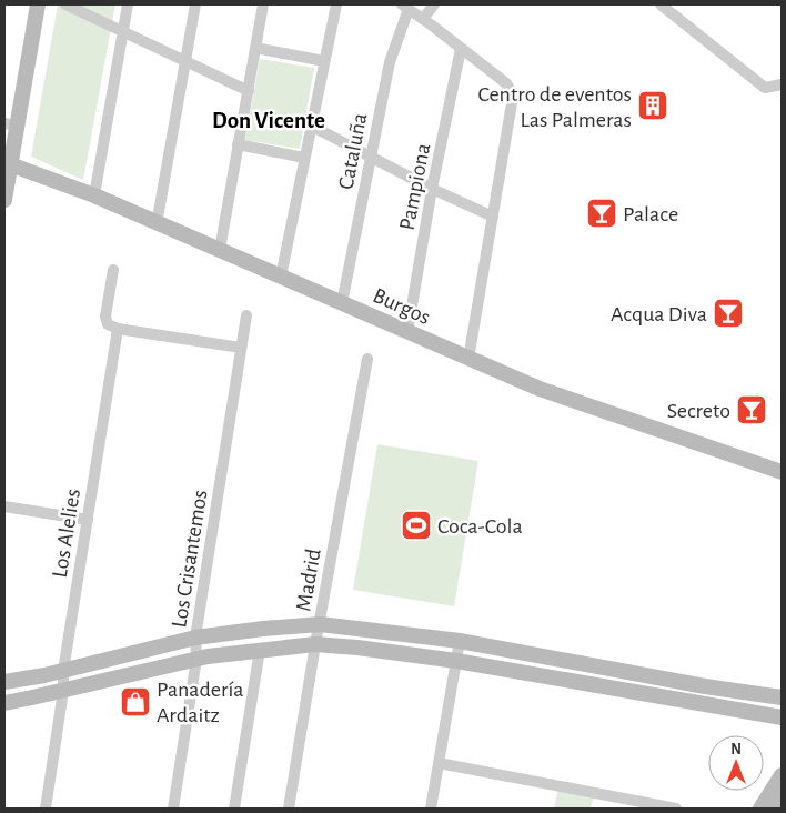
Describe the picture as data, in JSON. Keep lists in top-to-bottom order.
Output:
{
  "streets": {
    "main road": ["Burgos"],
    "street": [
      "Cataluña",
      "Pampiona",
      "Los Alelies",
      "Los Crisantemos",
      "Madrid"
    ]
  },
  "crossings": [
    ["Cataluña", "Burgos"],
    ["Pampiona", "Burgos"]
  ],
  "districts": ["Don Vicente"],
  "places": {
    "building": ["Centro de eventos Las Palmeras"],
    "bar": ["Palace", "Acqua Diva", "Secreto"],
    "sports": ["Coca-Cola"],
    "shop": ["Panadería Ardaitz"]
  },
  "north": "top"
}
